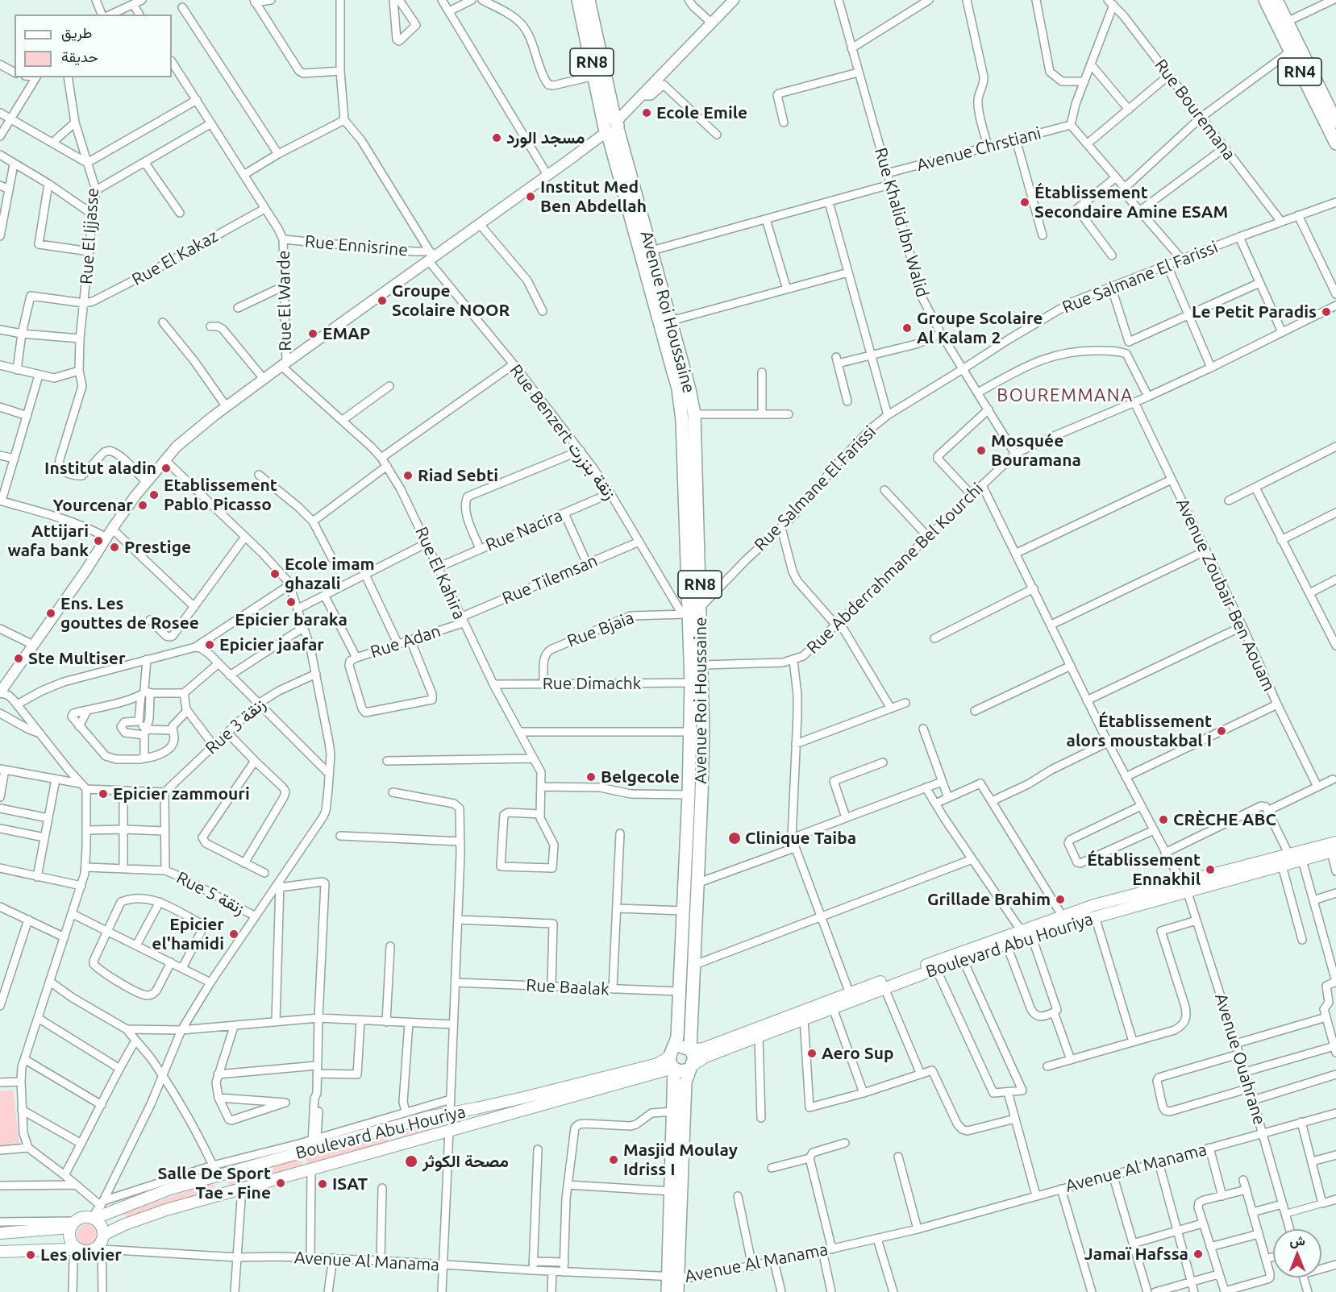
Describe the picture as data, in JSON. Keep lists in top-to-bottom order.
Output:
{
  "streets": {
    "main road": [
      "RN8",
      "RN4",
      "Avenue Roi Houssaine",
      "Boulevard Abu Houriya"
    ],
    "street": [
      "Rue Bouremana",
      "Avenue Chrstiani",
      "Rue Khalid Ibn Walid",
      "Rue El Ijjasse",
      "Rue Ennisrine",
      "Rue El Kakaz",
      "Rue Salmane El Farissi",
      "Rue El Warde",
      "Rue Benzert زنقة بنزرت",
      "Rue Nacira",
      "Rue Abderrahmane Bel Kourchi",
      "Rue El Kahira",
      "Rue Tilemsan",
      "Avenue Zoubair Ben Aouam",
      "Rue Bjaia",
      "Rue Adan",
      "Rue Dimachk",
      "Rue 3 زنقة",
      "Rue 5 زنقة",
      "Rue Baalak",
      "Avenue Ouahrane",
      "Avenue Al Manama"
    ]
  },
  "crossings": [
    ["RN8", "Avenue Roi Houssaine"],
    ["RN8", "Boulevard Abu Houriya"],
    ["RN8", "Avenue Al Manama"],
    ["Rue Bouremana", "Rue Salmane El Farissi"],
    ["Avenue Chrstiani", "Rue Khalid Ibn Walid"],
    ["Rue Khalid Ibn Walid", "Rue Salmane El Farissi"],
    ["Rue Khalid Ibn Walid", "Rue Abderrahmane Bel Kourchi"],
    ["Rue El Ijjasse", "Rue El Kakaz"],
    ["Rue Ennisrine", "Rue El Warde"],
    ["Rue Ennisrine", "Rue Benzert زنقة بنزرت"],
    ["Rue Salmane El Farissi", "Avenue Roi Houssaine"],
    ["Rue Salmane El Farissi", "Rue Benzert زنقة بنزرت"],
    ["Rue Salmane El Farissi", "Rue Bjaia"],
    ["Rue El Warde", "Rue El Kahira"],
    ["Avenue Roi Houssaine", "Rue Benzert زنقة بنزرت"],
    ["Avenue Roi Houssaine", "Rue Abderrahmane Bel Kourchi"],
    ["Avenue Roi Houssaine", "Rue Bjaia"],
    ["Avenue Roi Houssaine", "Rue Dimachk"],
    ["Avenue Roi Houssaine", "Boulevard Abu Houriya"],
    ["Avenue Roi Houssaine", "Rue Baalak"],
    ["Rue Benzert زنقة بنزرت", "Rue Nacira"],
    ["Rue Benzert زنقة بنزرت", "Rue Tilemsan"],
    ["Rue Benzert زنقة بنزرت", "Rue Bjaia"],
    ["Rue Nacira", "Rue El Kahira"],
    ["Rue Abderrahmane Bel Kourchi", "Avenue Zoubair Ben Aouam"],
    ["Rue Abderrahmane Bel Kourchi", "Avenue Ouahrane"],
    ["Rue El Kahira", "Rue Tilemsan"],
    ["Rue El Kahira", "Rue Adan"],
    ["Rue El Kahira", "Rue Dimachk"],
    ["Rue Tilemsan", "Rue Adan"],
    ["Rue Bjaia", "Rue Dimachk"],
    ["Rue 3 زنقة", "Rue 5 زنقة"],
    ["Boulevard Abu Houriya", "Avenue Ouahrane"],
    ["Boulevard Abu Houriya", "Avenue Al Manama"],
    ["Avenue Ouahrane", "Avenue Al Manama"]
  ],
  "districts": ["BOUREMMANA"],
  "places": [
    "Ecole Emile",
    "مسجد الورد",
    "Institut Med Ben Abdellah",
    "Établissement Secondaire Amine ESAM",
    "Groupe Scolaire NOOR",
    "Le Petit Paradis",
    "Groupe Scolaire Al Kalam 2",
    "EMAP",
    "Mosquée Bouramana",
    "Institut aladin",
    "Riad Sebti",
    "Etablissement Pablo Picasso",
    "Yourcenar",
    "Attijari wafa bank",
    "Prestige",
    "Ecole imam ghazali",
    "Epicier baraka",
    "Ens. Les gouttes de Rosee",
    "Epicier jaafar",
    "Ste Multiser",
    "Établissement alors moustakbal I",
    "Belgecole",
    "Epicier zammouri",
    "CRÈCHE ABC",
    "Clinique Taiba",
    "Établissement Ennakhil",
    "Grillade Brahim",
    "Epicier el'hamidi",
    "Aero Sup",
    "Masjid Moulay Idriss I",
    "مصحة الكوثر",
    "Salle De Sport Tae - Fine",
    "ISAT",
    "Jamaï Hafssa",
    "Les olivier"
  ],
  "legend": ["طريق", "حديقة"],
  "north": "top"
}
